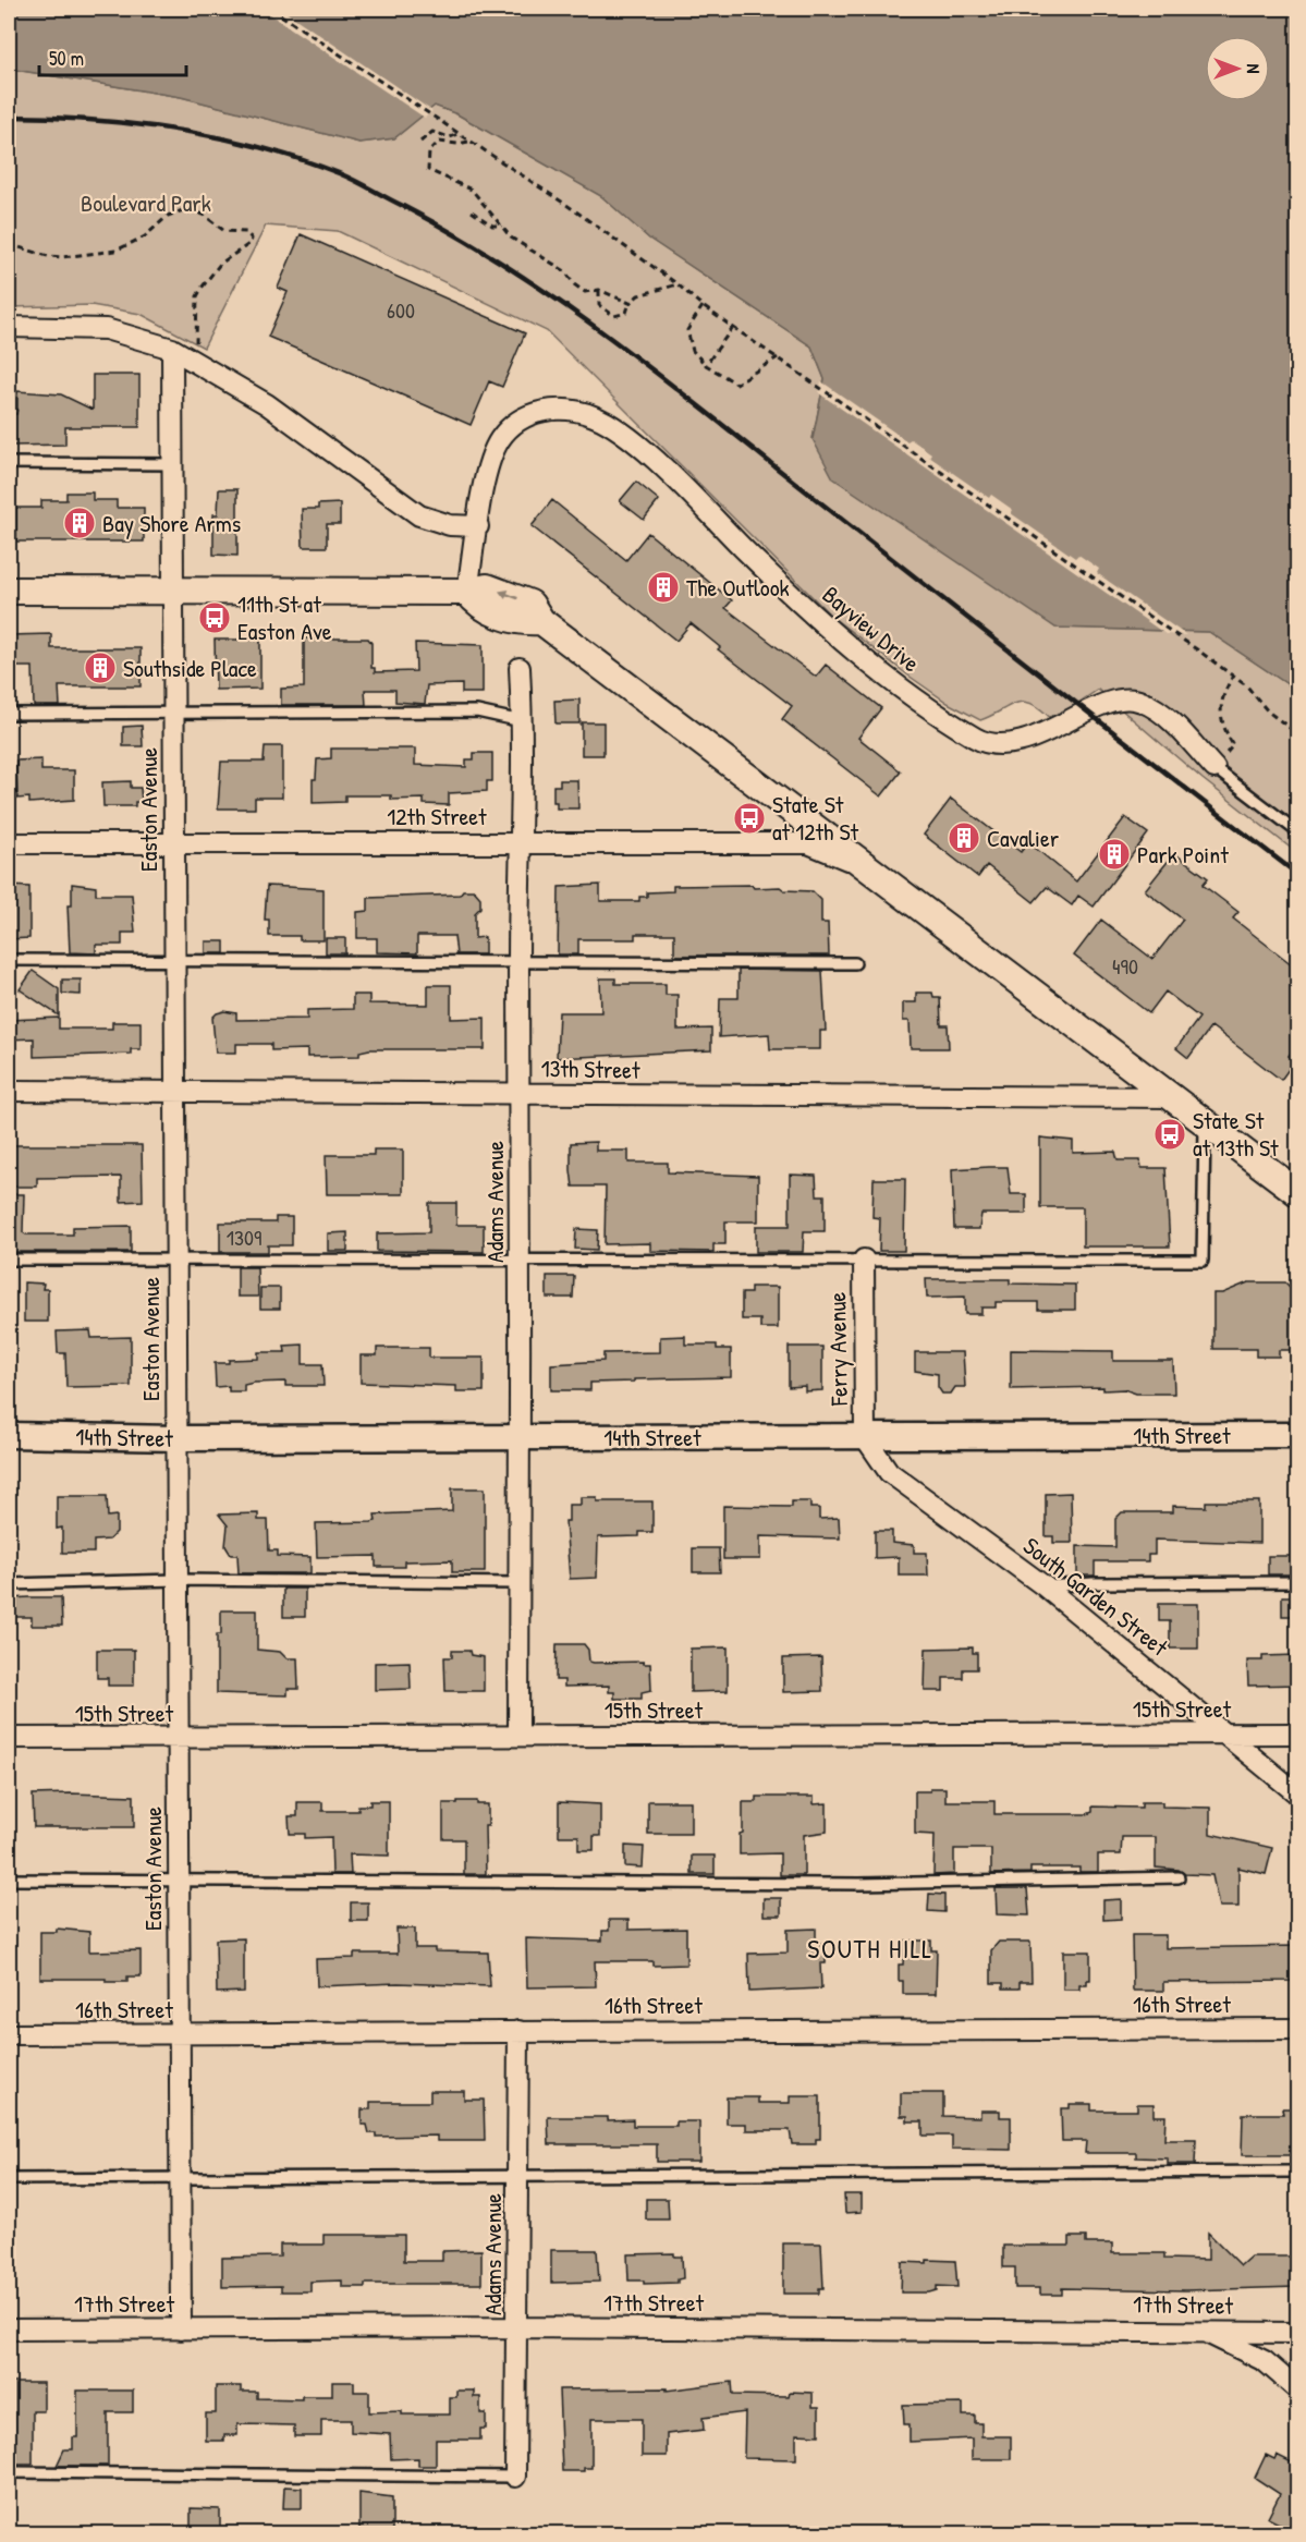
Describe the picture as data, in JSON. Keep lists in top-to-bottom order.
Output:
{
  "streets": {
    "street": [
      "Bayview Drive",
      "Easton Avenue",
      "12th Street",
      "13th Street",
      "Adams Avenue",
      "Ferry Avenue",
      "14th Street",
      "South Garden Street",
      "15th Street",
      "16th Street",
      "17th Street"
    ]
  },
  "crossings": [
    ["Easton Avenue", "12th Street"],
    ["Easton Avenue", "13th Street"],
    ["Easton Avenue", "14th Street"],
    ["Easton Avenue", "15th Street"],
    ["Easton Avenue", "16th Street"],
    ["Easton Avenue", "17th Street"],
    ["12th Street", "Adams Avenue"],
    ["13th Street", "Adams Avenue"],
    ["Adams Avenue", "14th Street"],
    ["Adams Avenue", "15th Street"],
    ["Adams Avenue", "16th Street"],
    ["Adams Avenue", "17th Street"],
    ["Ferry Avenue", "14th Street"],
    ["Ferry Avenue", "South Garden Street"],
    ["14th Street", "South Garden Street"],
    ["South Garden Street", "15th Street"]
  ],
  "districts": ["SOUTH HILL"],
  "parks": ["Boulevard Park"],
  "places": {
    "building": [
      "Bay Shore Arms",
      "The Outlook",
      "Southside Place",
      "Cavalier",
      "Park Point"
    ],
    "bus stop": ["11th St at Easton Ave", "State St at 12th St", "State St at 13th St"]
  },
  "house_numbers": ["600", "490", "1309"],
  "scale_bar": "50 m",
  "north": "right"
}
